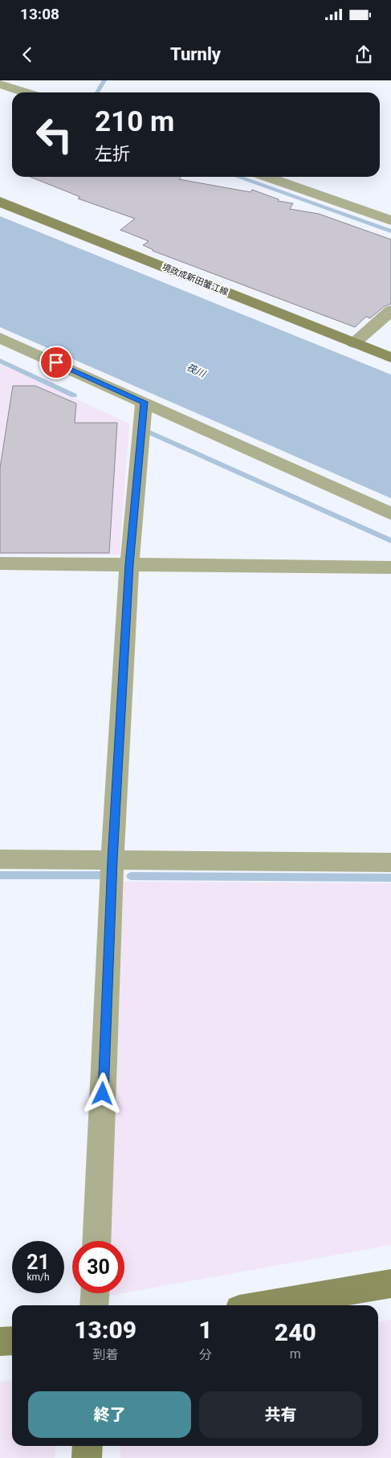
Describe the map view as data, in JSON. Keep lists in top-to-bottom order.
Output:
{
  "streets": {
    "main road": ["境政成新田蟹江線"]
  },
  "water": ["筏川"],
  "page": {
    "status": "13:08",
    "header": "Turnly",
    "turn": ["210 m", "左折"],
    "speed": "21 km/h",
    "limit": "30",
    "eta": [
      "13:09",
      "到着",
      "1",
      "分",
      "240",
      "m"
    ],
    "buttons": ["終了", "共有"]
  }
}
